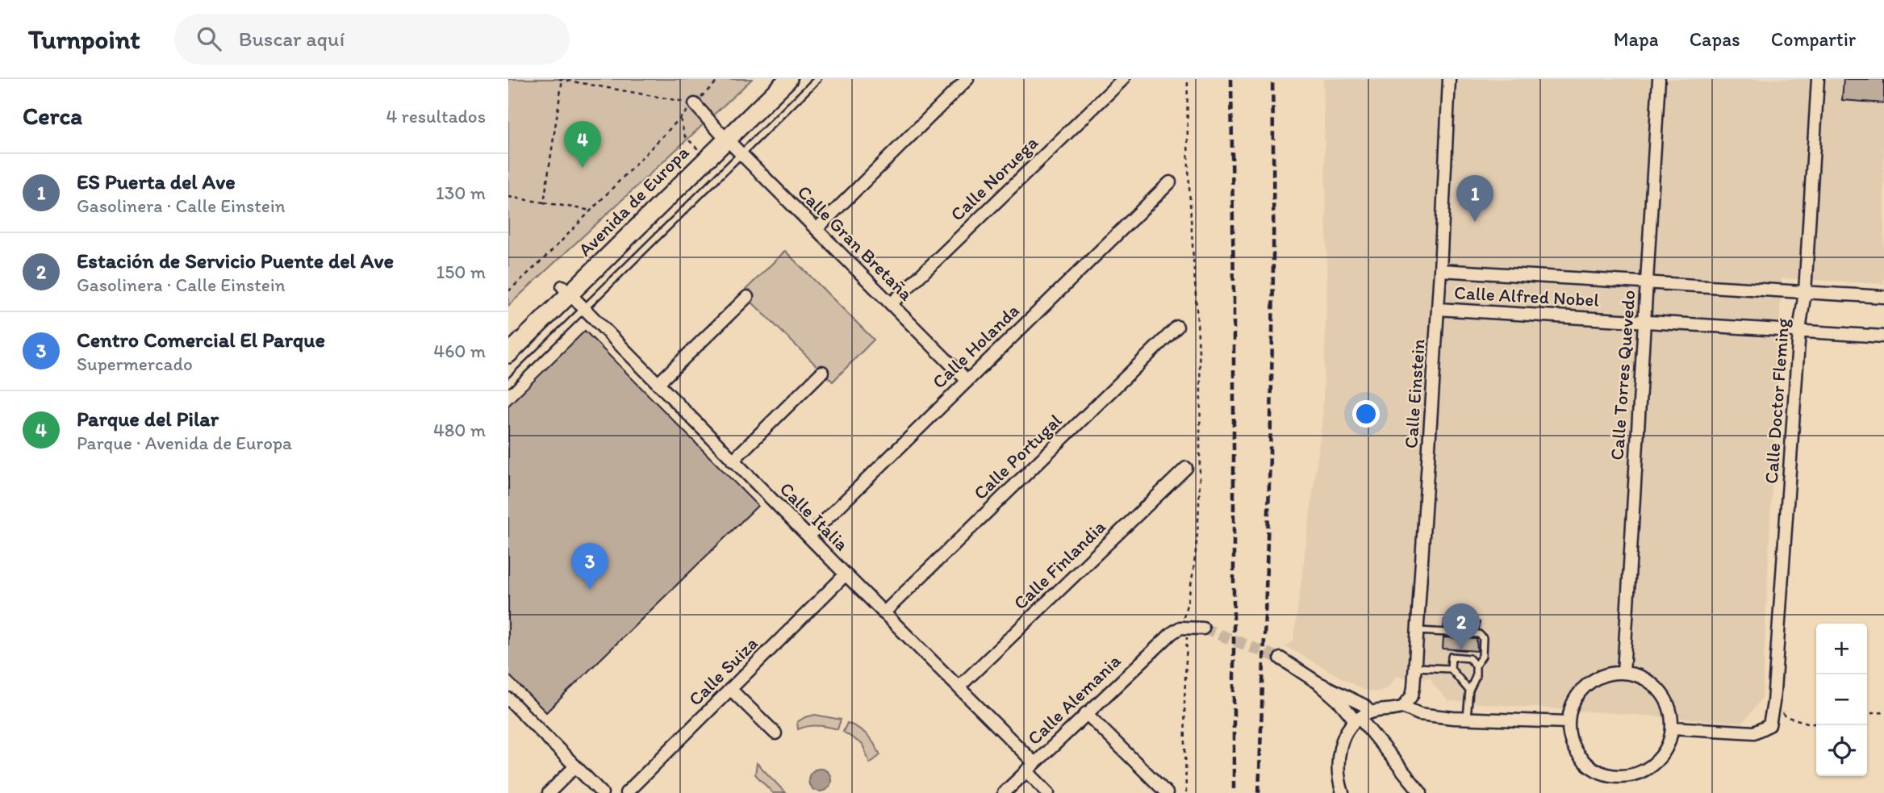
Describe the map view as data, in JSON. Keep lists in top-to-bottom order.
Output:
{
  "streets": {
    "main road": ["Avenida de Europa"],
    "street": [
      "Calle Noruega",
      "Calle Gran Bretaña",
      "Calle Alfred Nobel",
      "Calle Holanda",
      "Calle Torres Quevedo",
      "Calle Einstein",
      "Calle Doctor Fleming",
      "Calle Portugal",
      "Calle Italia",
      "Calle Finlandia",
      "Calle Suiza",
      "Calle Alemania"
    ]
  },
  "crossings": [
    ["Calle Noruega", "Calle Gran Bretaña"],
    ["Avenida de Europa", "Calle Gran Bretaña"],
    ["Avenida de Europa", "Calle Italia"],
    ["Calle Gran Bretaña", "Calle Holanda"],
    ["Calle Alfred Nobel", "Calle Torres Quevedo"],
    ["Calle Alfred Nobel", "Calle Einstein"],
    ["Calle Alfred Nobel", "Calle Doctor Fleming"],
    ["Calle Holanda", "Calle Italia"],
    ["Calle Torres Quevedo", "Calle Doctor Fleming"],
    ["Calle Portugal", "Calle Italia"],
    ["Calle Italia", "Calle Finlandia"],
    ["Calle Italia", "Calle Suiza"],
    ["Calle Italia", "Calle Alemania"]
  ],
  "page": {
    "header": "Turnpoint",
    "search": "Buscar aquí",
    "nav": ["Mapa", "Capas", "Compartir"],
    "heading": ["Cerca", "4 resultados"],
    "pins": [
      "4",
      "1",
      "3",
      "2"
    ],
    "list": [
      {
        "mark": "1",
        "name": "ES Puerta del Ave",
        "note": "Gasolinera · Calle Einstein",
        "value": "130 m"
      },
      {
        "mark": "2",
        "name": "Estación de Servicio Puente del Ave",
        "note": "Gasolinera · Calle Einstein",
        "value": "150 m"
      },
      {
        "mark": "3",
        "name": "Centro Comercial El Parque",
        "note": "Supermercado",
        "value": "460 m"
      },
      {
        "mark": "4",
        "name": "Parque del Pilar",
        "note": "Parque · Avenida de Europa",
        "value": "480 m"
      }
    ],
    "map_buttons": ["+", "−"]
  }
}
